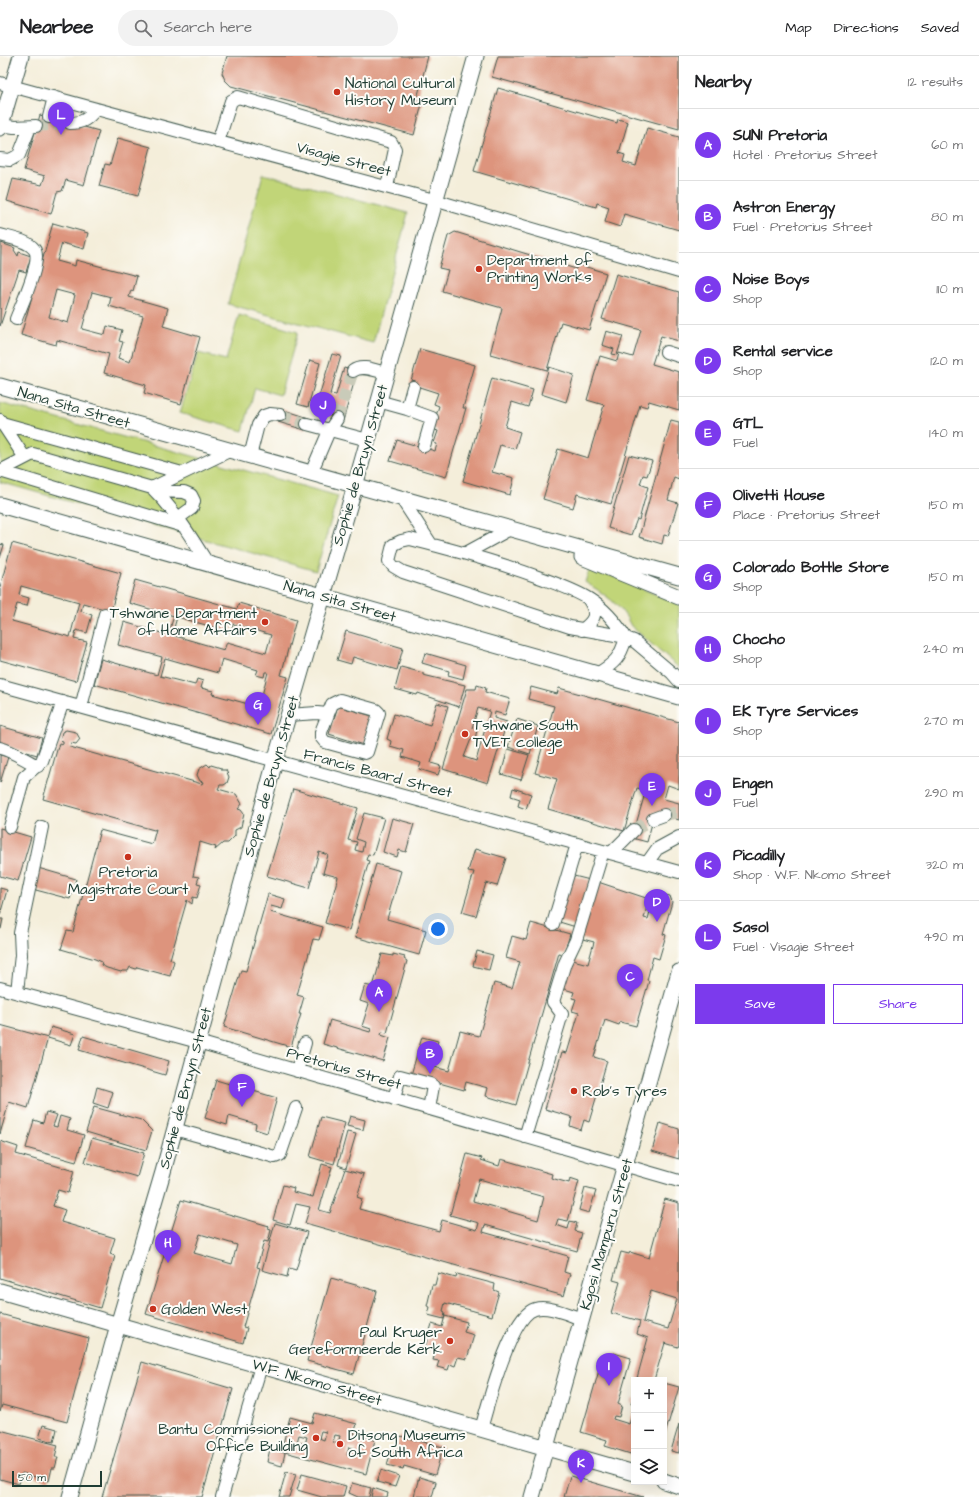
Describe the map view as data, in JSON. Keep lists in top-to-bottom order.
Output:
{
  "streets": {
    "main road": [
      "Nana Sita Street",
      "Sophie de Bruyn Street",
      "Kgosi Mampuru Street",
      "W.F. Nkomo Street"
    ],
    "street": ["Visagie Street", "Francis Baard Street", "Pretorius Street"]
  },
  "crossings": [
    ["Visagie Street", "Sophie de Bruyn Street"],
    ["Nana Sita Street", "Sophie de Bruyn Street"],
    ["Sophie de Bruyn Street", "Francis Baard Street"],
    ["Sophie de Bruyn Street", "Pretorius Street"],
    ["Sophie de Bruyn Street", "W.F. Nkomo Street"],
    ["Pretorius Street", "Kgosi Mampuru Street"],
    ["Kgosi Mampuru Street", "W.F. Nkomo Street"]
  ],
  "places": [
    "National Cultural History Museum",
    "Department of Printing Works",
    "Tshwane Department of Home Affairs",
    "Tshwane South TVET college",
    "Pretoria Magistrate Court",
    "Rob's Tyres",
    "Golden West",
    "Paul Kruger Gereformeerde Kerk",
    "Bantu Commissioner’s Office Building",
    "Ditsong Museums of South Africa"
  ],
  "scale_bar": "50 m",
  "page": {
    "header": "Nearbee",
    "search": "Search here",
    "nav": ["Map", "Directions", "Saved"],
    "heading": ["Nearby", "12 results"],
    "pins": [
      "L",
      "J",
      "G",
      "E",
      "D",
      "C",
      "A",
      "B",
      "F",
      "H",
      "I",
      "K"
    ],
    "list": [
      {
        "mark": "A",
        "name": "SUN1 Pretoria",
        "note": "Hotel · Pretorius Street",
        "value": "60 m"
      },
      {
        "mark": "B",
        "name": "Astron Energy",
        "note": "Fuel · Pretorius Street",
        "value": "80 m"
      },
      {
        "mark": "C",
        "name": "Noise Boys",
        "note": "Shop",
        "value": "110 m"
      },
      {
        "mark": "D",
        "name": "Rental service",
        "note": "Shop",
        "value": "120 m"
      },
      {
        "mark": "E",
        "name": "GTL",
        "note": "Fuel",
        "value": "140 m"
      },
      {
        "mark": "F",
        "name": "Olivetti House",
        "note": "Place · Pretorius Street",
        "value": "150 m"
      },
      {
        "mark": "G",
        "name": "Colorado Bottle Store",
        "note": "Shop",
        "value": "150 m"
      },
      {
        "mark": "H",
        "name": "Chocho",
        "note": "Shop",
        "value": "240 m"
      },
      {
        "mark": "I",
        "name": "EK Tyre Services",
        "note": "Shop",
        "value": "270 m"
      },
      {
        "mark": "J",
        "name": "Engen",
        "note": "Fuel",
        "value": "290 m"
      },
      {
        "mark": "K",
        "name": "Picadilly",
        "note": "Shop · W.F. Nkomo Street",
        "value": "320 m"
      },
      {
        "mark": "L",
        "name": "Sasol",
        "note": "Fuel · Visagie Street",
        "value": "490 m"
      }
    ],
    "buttons": ["Save", "Share"],
    "map_buttons": ["+", "−"],
    "scale": "50 m"
  }
}
